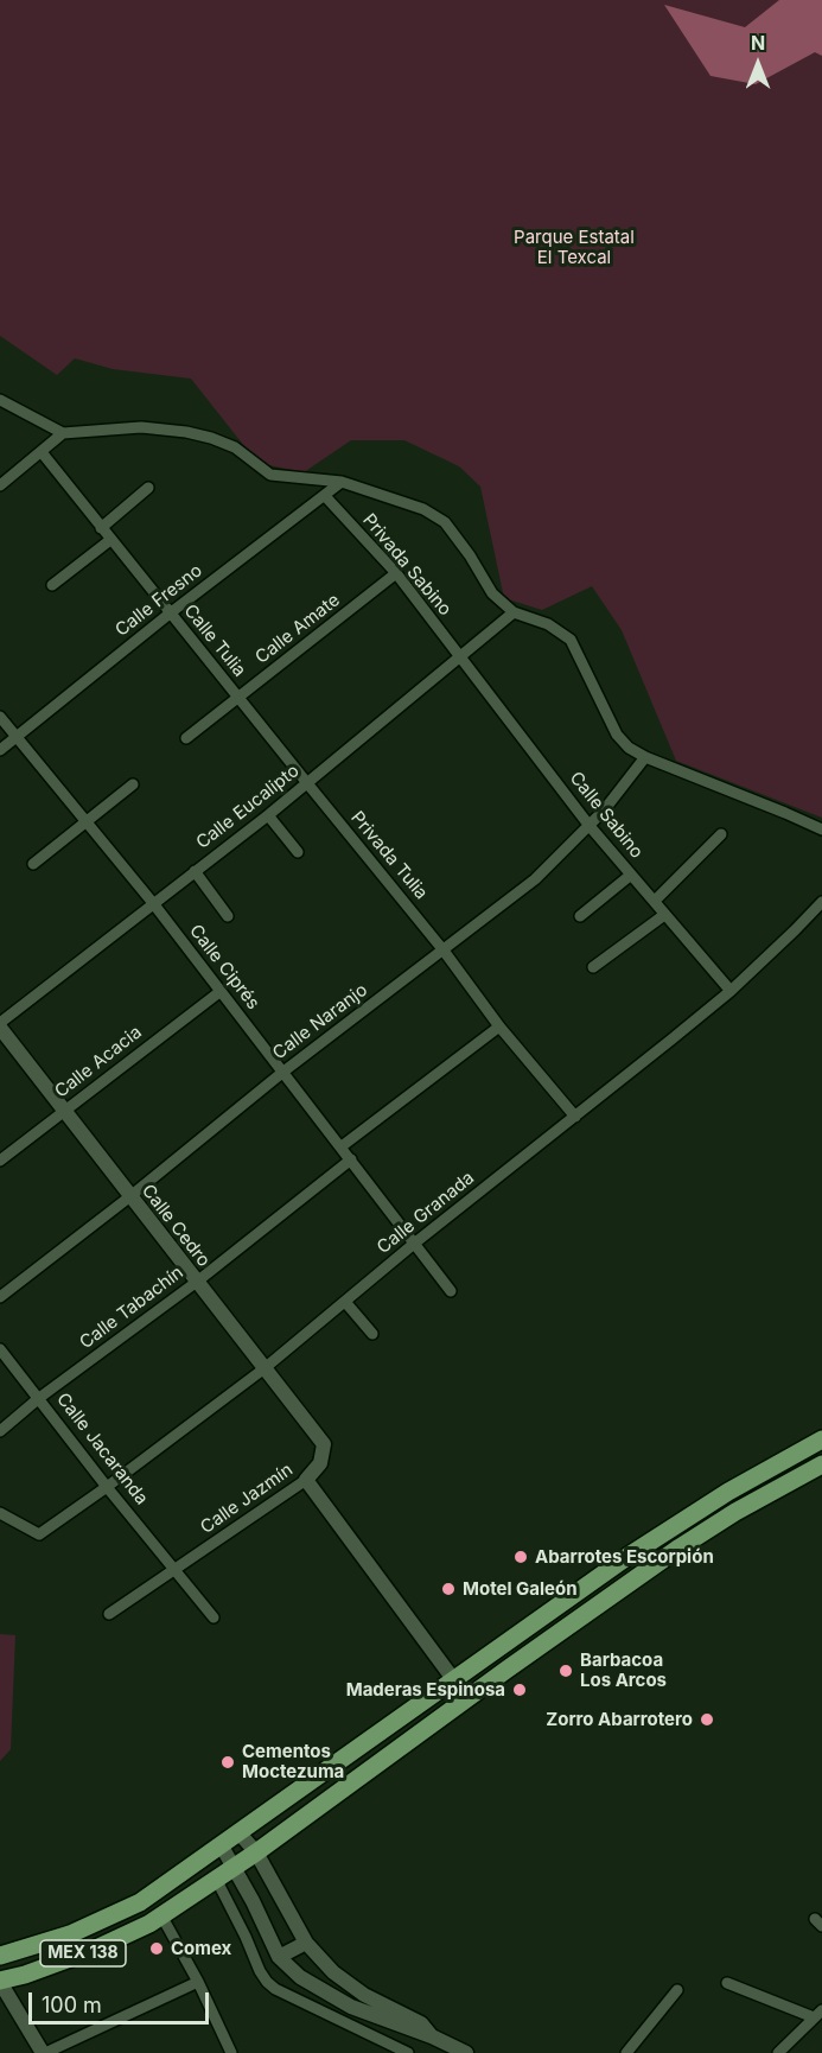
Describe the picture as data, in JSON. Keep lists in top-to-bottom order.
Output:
{
  "streets": {
    "main road": ["MEX 138"],
    "street": [
      "Privada Sabino",
      "Calle Fresno",
      "Calle Amate",
      "Calle Tulia",
      "Calle Eucalipto",
      "Calle Sabino",
      "Privada Tulia",
      "Calle Ciprés",
      "Calle Naranjo",
      "Calle Acacia",
      "Calle Granada",
      "Calle Cedro",
      "Calle Tabachín",
      "Calle Jacaranda",
      "Calle Jazmín"
    ]
  },
  "crossings": [
    ["Privada Sabino", "Calle Fresno"],
    ["Privada Sabino", "Calle Amate"],
    ["Privada Sabino", "Calle Eucalipto"],
    ["Privada Sabino", "Calle Sabino"],
    ["Calle Fresno", "Calle Tulia"],
    ["Calle Fresno", "Calle Ciprés"],
    ["Calle Amate", "Calle Tulia"],
    ["Calle Tulia", "Calle Eucalipto"],
    ["Calle Tulia", "Privada Tulia"],
    ["Calle Eucalipto", "Calle Sabino"],
    ["Calle Eucalipto", "Privada Tulia"],
    ["Calle Eucalipto", "Calle Ciprés"],
    ["Calle Eucalipto", "Calle Cedro"],
    ["Calle Sabino", "Calle Naranjo"],
    ["Calle Sabino", "Calle Granada"],
    ["Privada Tulia", "Calle Naranjo"],
    ["Calle Ciprés", "Calle Naranjo"],
    ["Calle Ciprés", "Calle Acacia"],
    ["Calle Ciprés", "Calle Granada"],
    ["Calle Ciprés", "Calle Tabachín"],
    ["Calle Naranjo", "Calle Cedro"],
    ["Calle Acacia", "Calle Cedro"],
    ["Calle Granada", "Calle Cedro"],
    ["Calle Granada", "Calle Jacaranda"],
    ["Calle Cedro", "Calle Tabachín"],
    ["Calle Cedro", "Calle Jazmín"],
    ["Calle Tabachín", "Calle Jacaranda"],
    ["Calle Jacaranda", "Calle Jazmín"]
  ],
  "parks": ["Parque Estatal El Texcal"],
  "places": [
    "Abarrotes Escorpión",
    "Motel Galeón",
    "Barbacoa Los Arcos",
    "Maderas Espinosa",
    "Zorro Abarrotero",
    "Cementos Moctezuma",
    "Comex"
  ],
  "scale_bar": "100 m",
  "north": "top"
}
